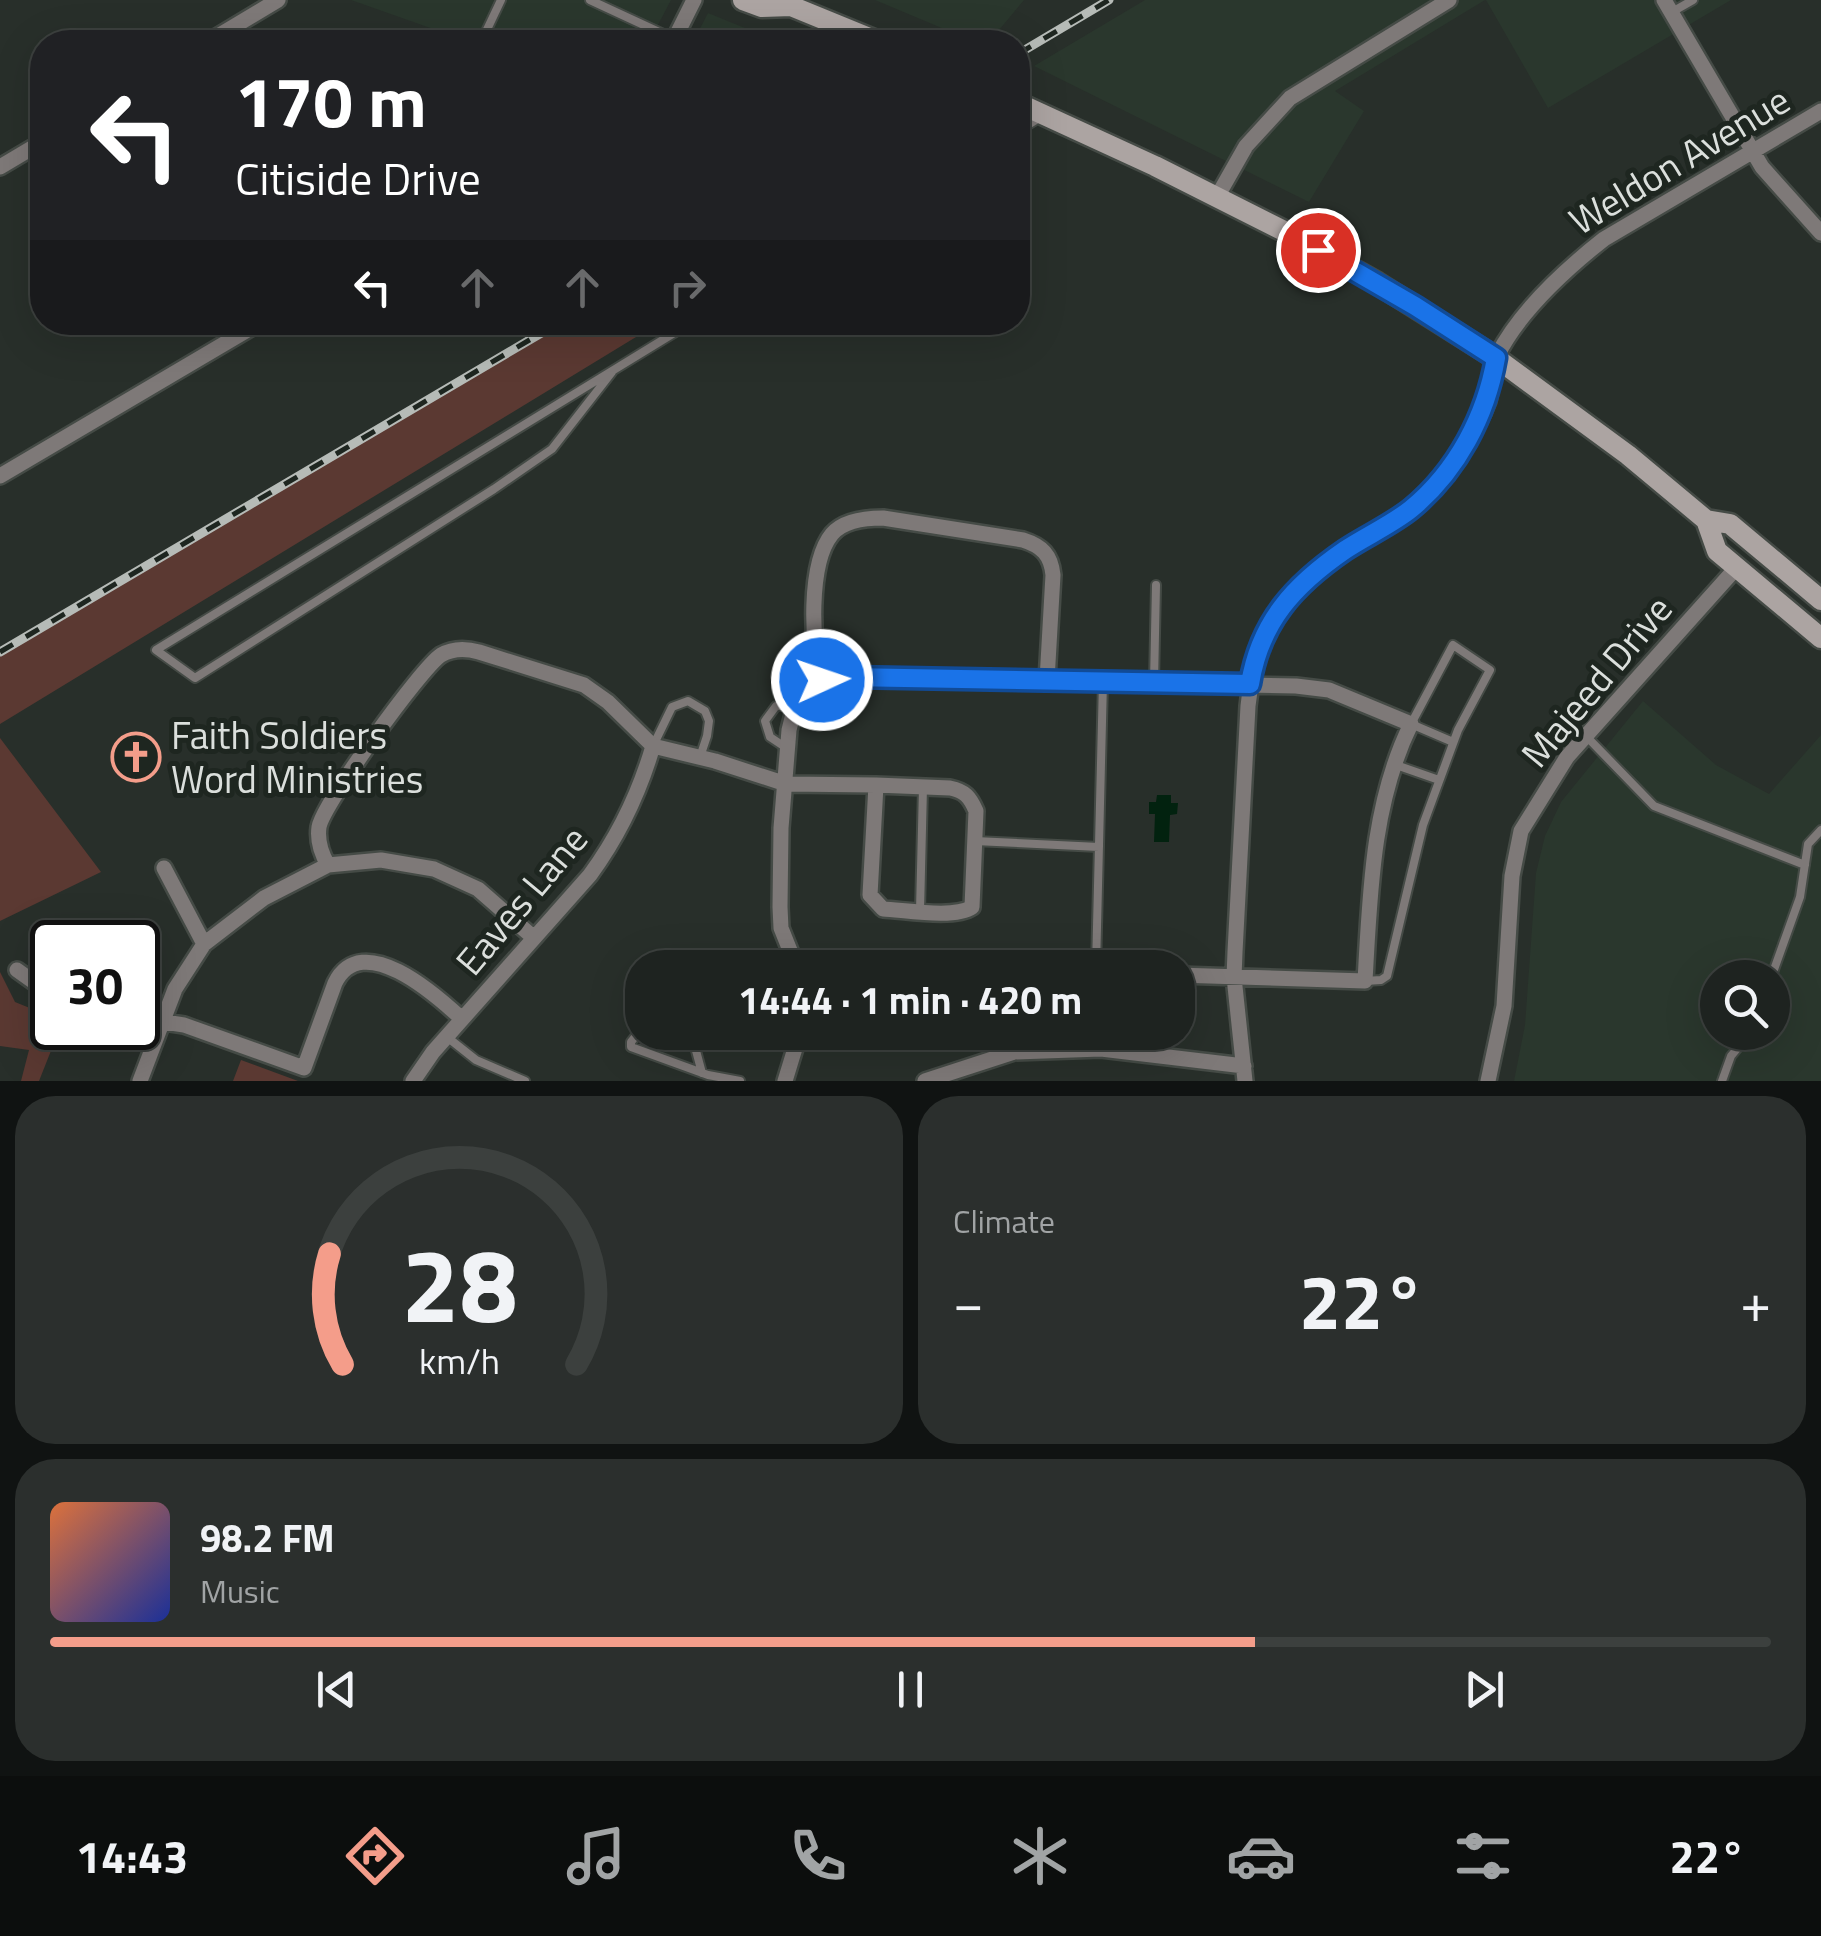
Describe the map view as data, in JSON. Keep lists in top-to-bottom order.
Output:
{
  "streets": {
    "street": ["Weldon Avenue", "Majeed Drive", "Eaves Lane"]
  },
  "places": {
    "church": ["Faith Soldiers Word Ministries"]
  },
  "page": {
    "turn": ["170 m", "Citiside Drive"],
    "limit": "30",
    "trip": "14:44 · 1 min · 420 m",
    "tile": "Climate",
    "heat": ["−", "22°", "+"],
    "song": ["98.2 FM", "Music"],
    "tabs": ["14:43", "22°"],
    "gauge": ["28", "km/h"]
  }
}
